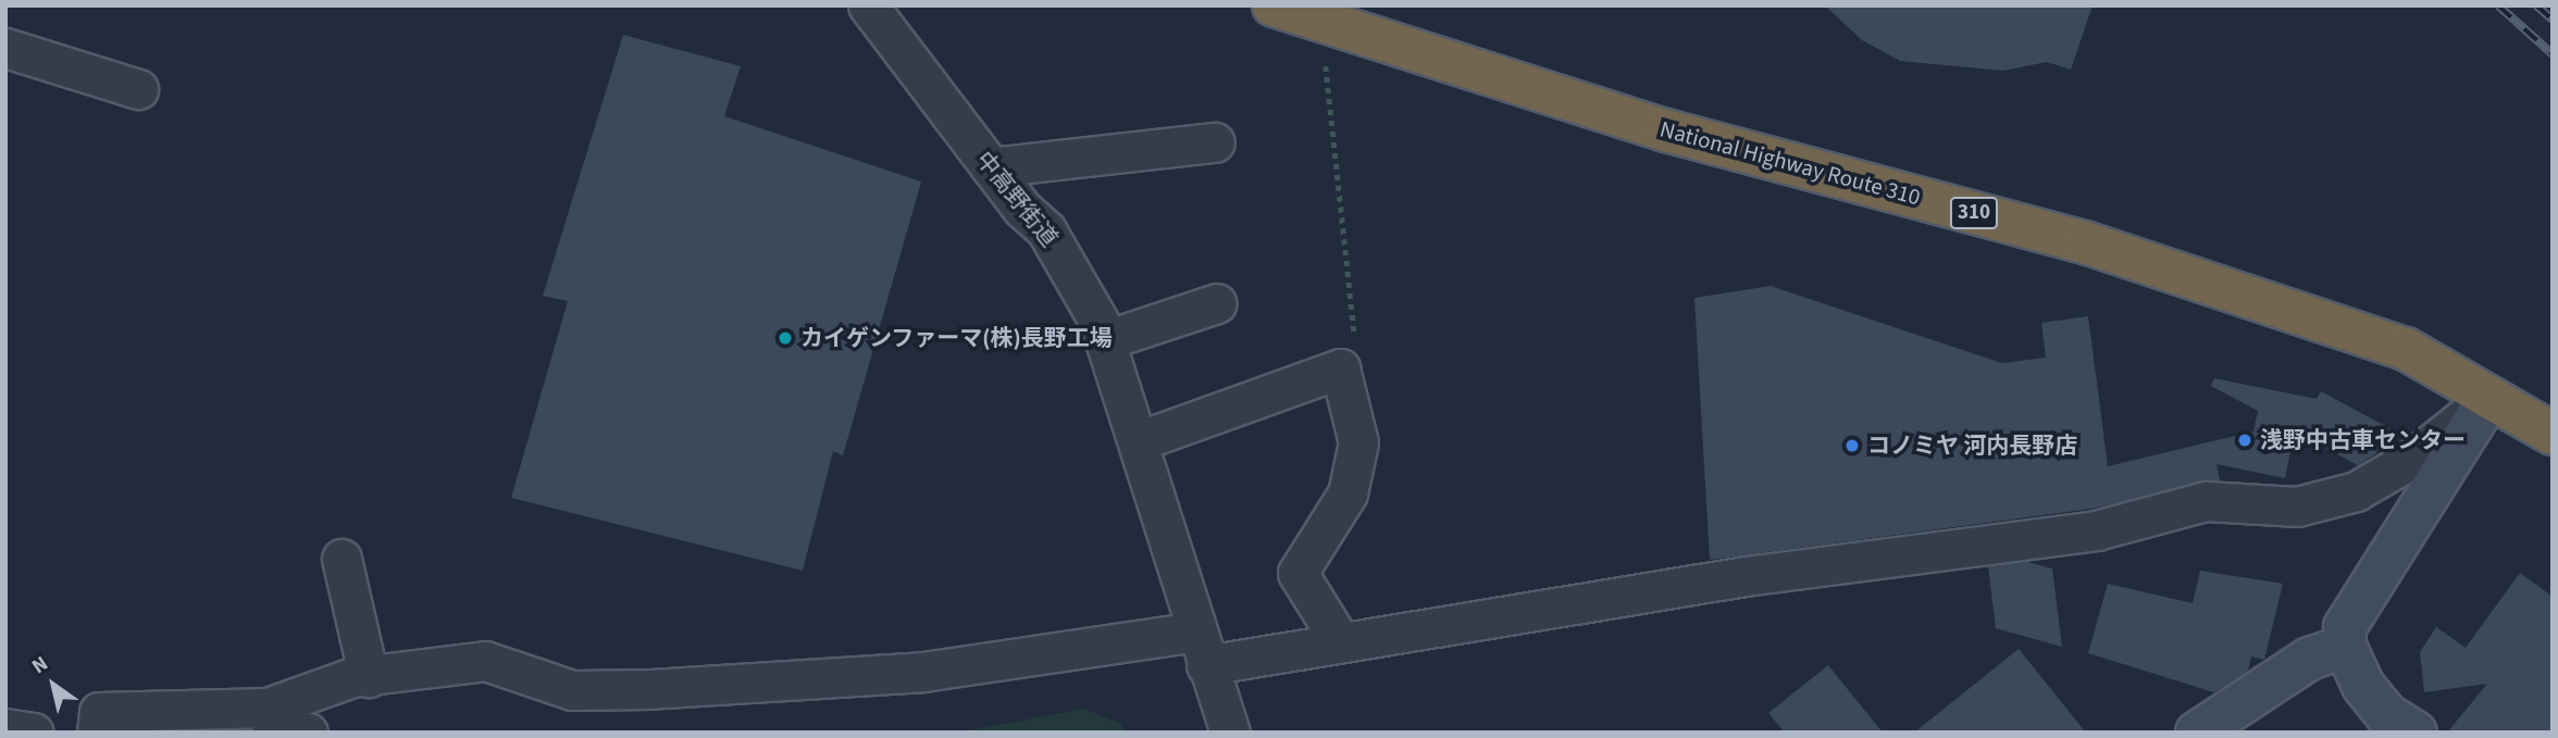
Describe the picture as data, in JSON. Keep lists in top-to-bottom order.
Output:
{
  "streets": {
    "highway": ["National Highway Route 310", "310"],
    "street": ["中高野街道"]
  },
  "places": ["カイゲンファーマ(株)長野工場", "浅野中古車センター", "コノミヤ 河内長野店"],
  "north": "top left"
}
